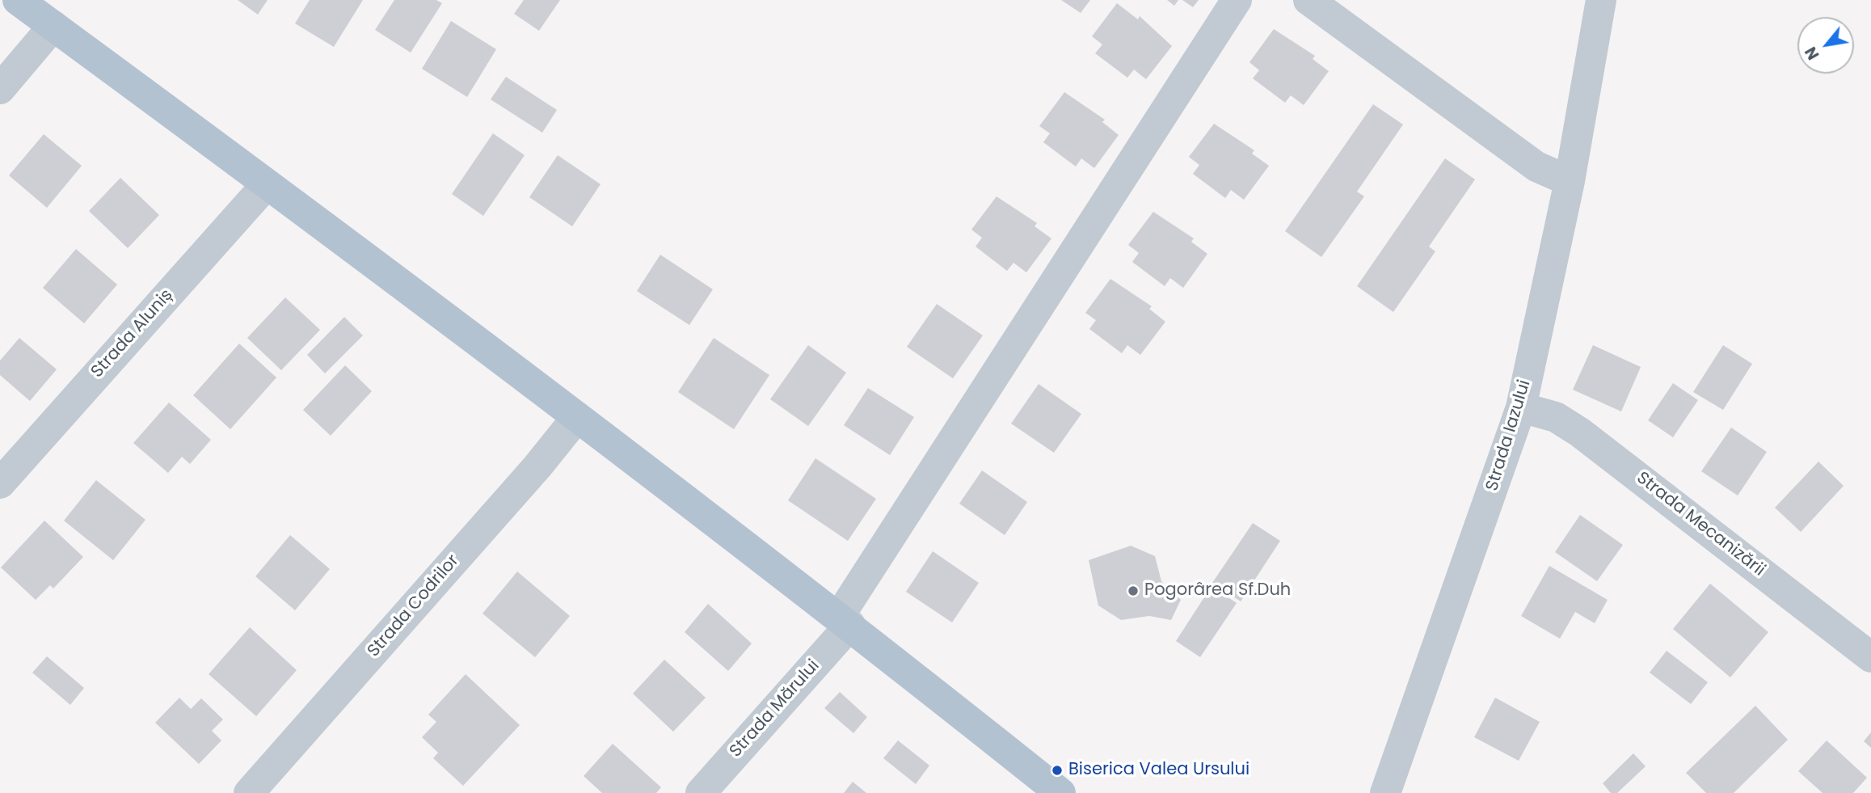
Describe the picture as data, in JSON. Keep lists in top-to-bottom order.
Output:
{
  "streets": {
    "street": [
      "Strada Aluniș",
      "Strada Iazului",
      "Strada Mecanizării",
      "Strada Codrilor",
      "Strada Mărului"
    ]
  },
  "crossings": [
    ["Strada Iazului", "Strada Mecanizării"]
  ],
  "places": ["Pogorârea Sf.Duh", "Biserica Valea Ursului"],
  "north": "bottom left"
}
